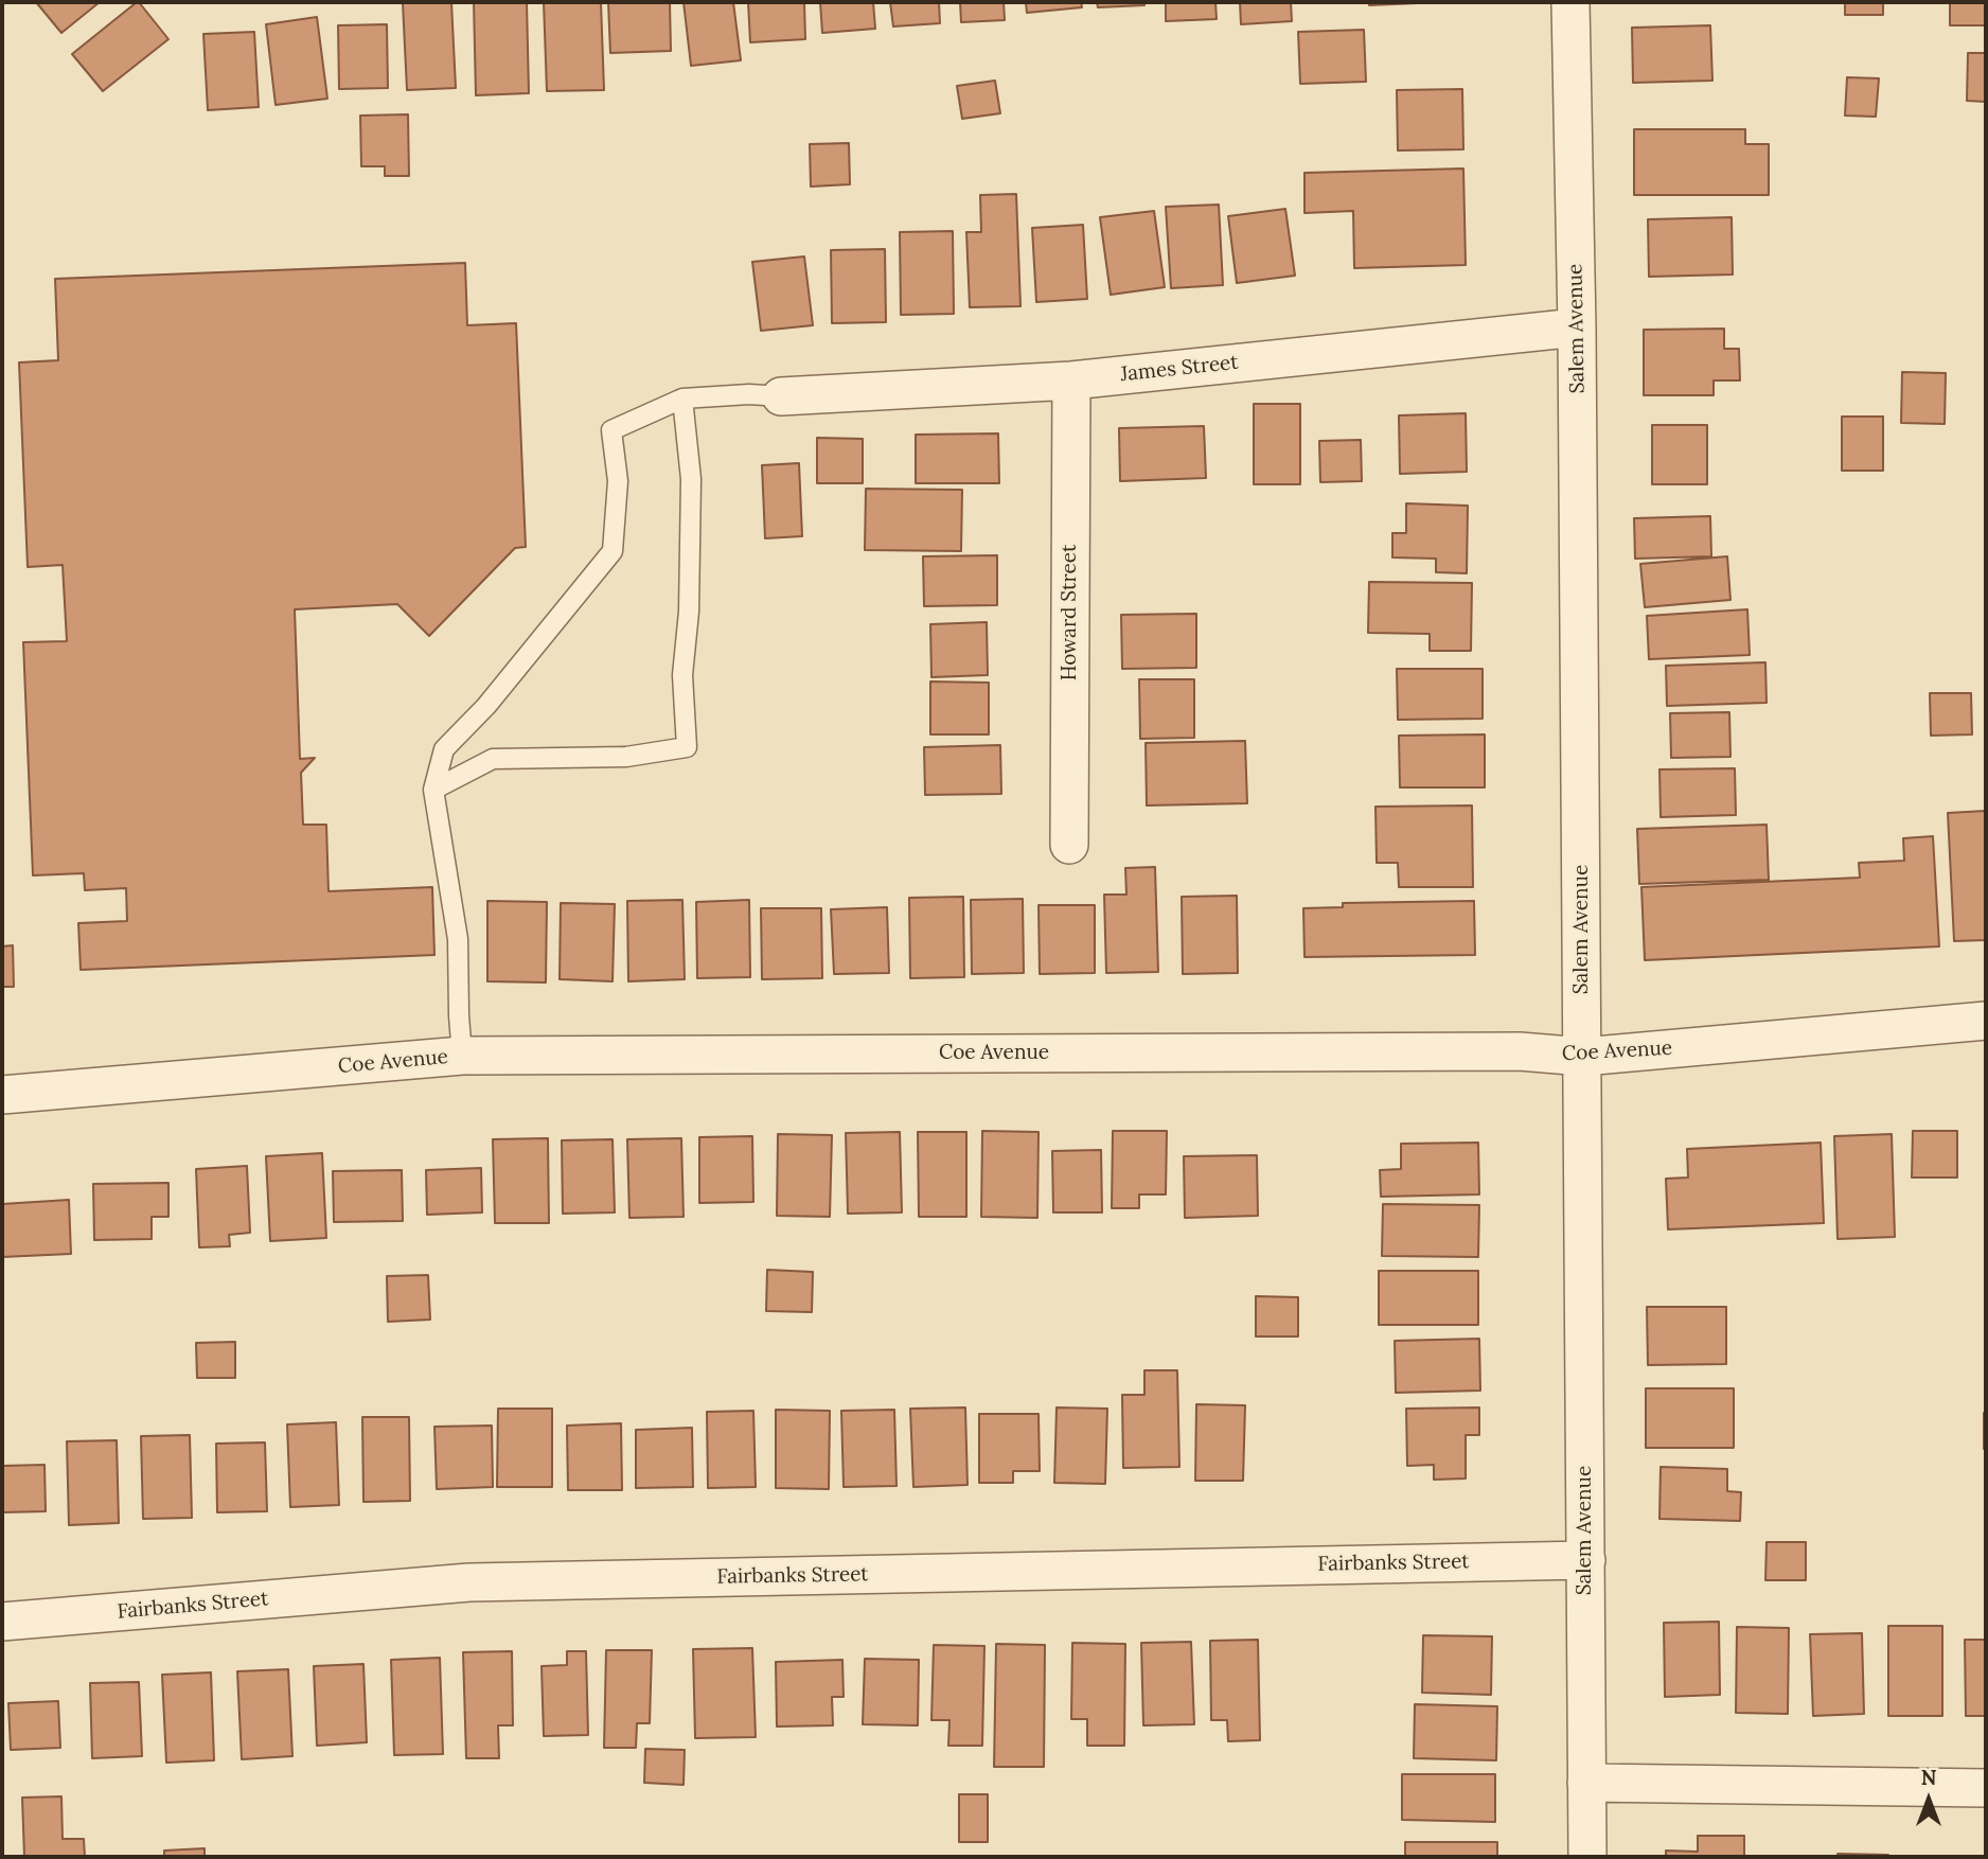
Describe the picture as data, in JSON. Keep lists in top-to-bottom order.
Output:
{
  "streets": {
    "street": [
      "Salem Avenue",
      "James Street",
      "Howard Street",
      "Coe Avenue",
      "Fairbanks Street"
    ]
  },
  "crossings": [
    ["Salem Avenue", "James Street"],
    ["Salem Avenue", "Coe Avenue"],
    ["Salem Avenue", "Fairbanks Street"],
    ["James Street", "Howard Street"]
  ],
  "north": "top"
}
